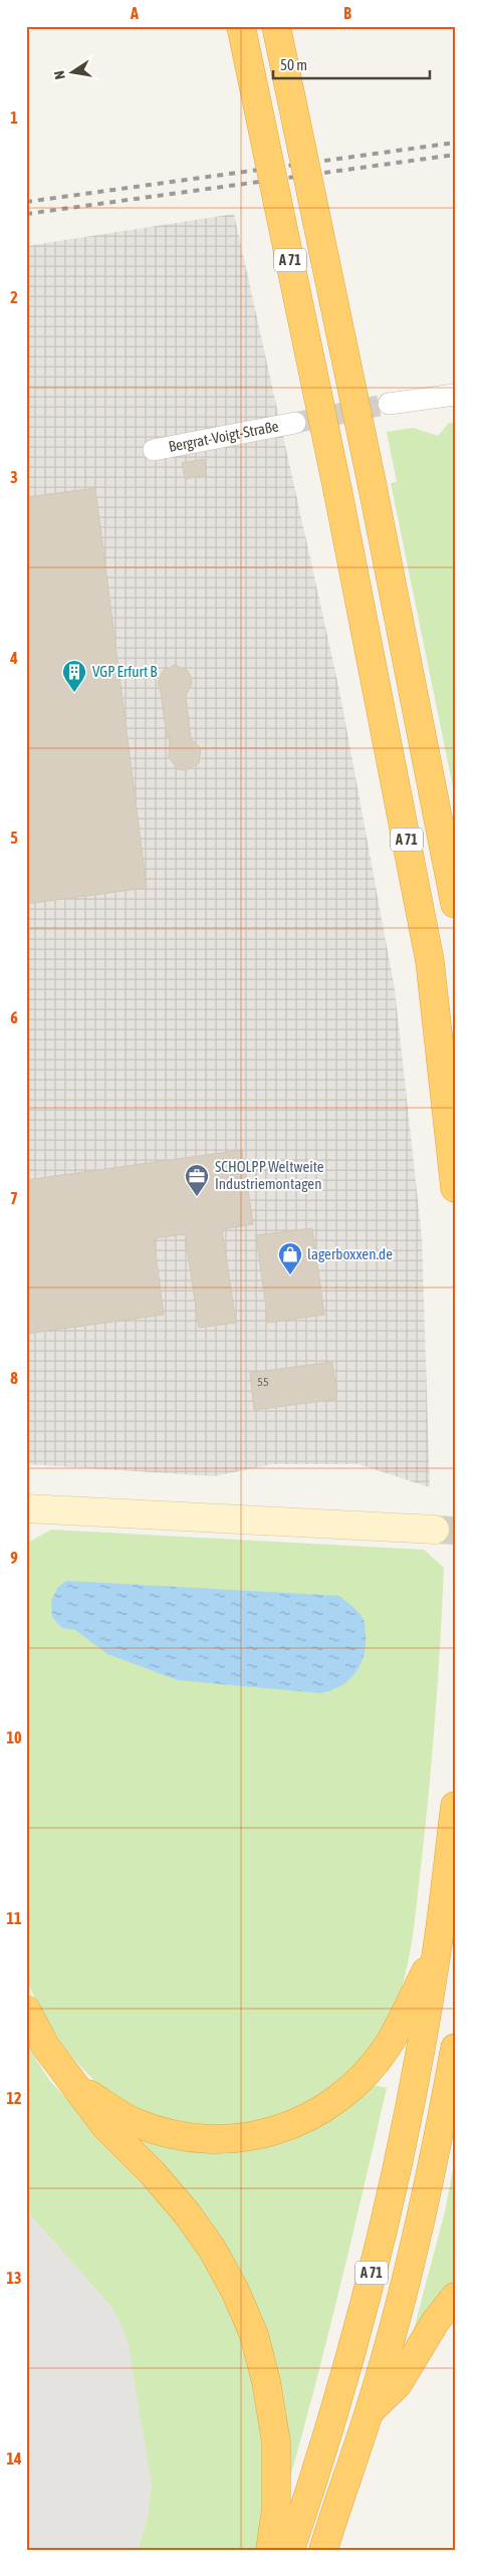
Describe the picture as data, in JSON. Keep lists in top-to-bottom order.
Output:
{
  "streets": {
    "highway": ["A 71"],
    "street": ["Bergrat-Voigt-Straße"]
  },
  "places": {
    "building": ["VGP Erfurt B"],
    "office": ["SCHOLPP Weltweite Industriemontagen"],
    "shop": ["lagerboxxen.de"]
  },
  "house_numbers": ["55"],
  "scale_bar": "50 m",
  "north": "left",
  "grid": {
    "columns": ["A", "B"],
    "rows": [
      "1",
      "2",
      "3",
      "4",
      "5",
      "6",
      "7",
      "8",
      "9",
      "10",
      "11",
      "12",
      "13",
      "14"
    ]
  }
}
